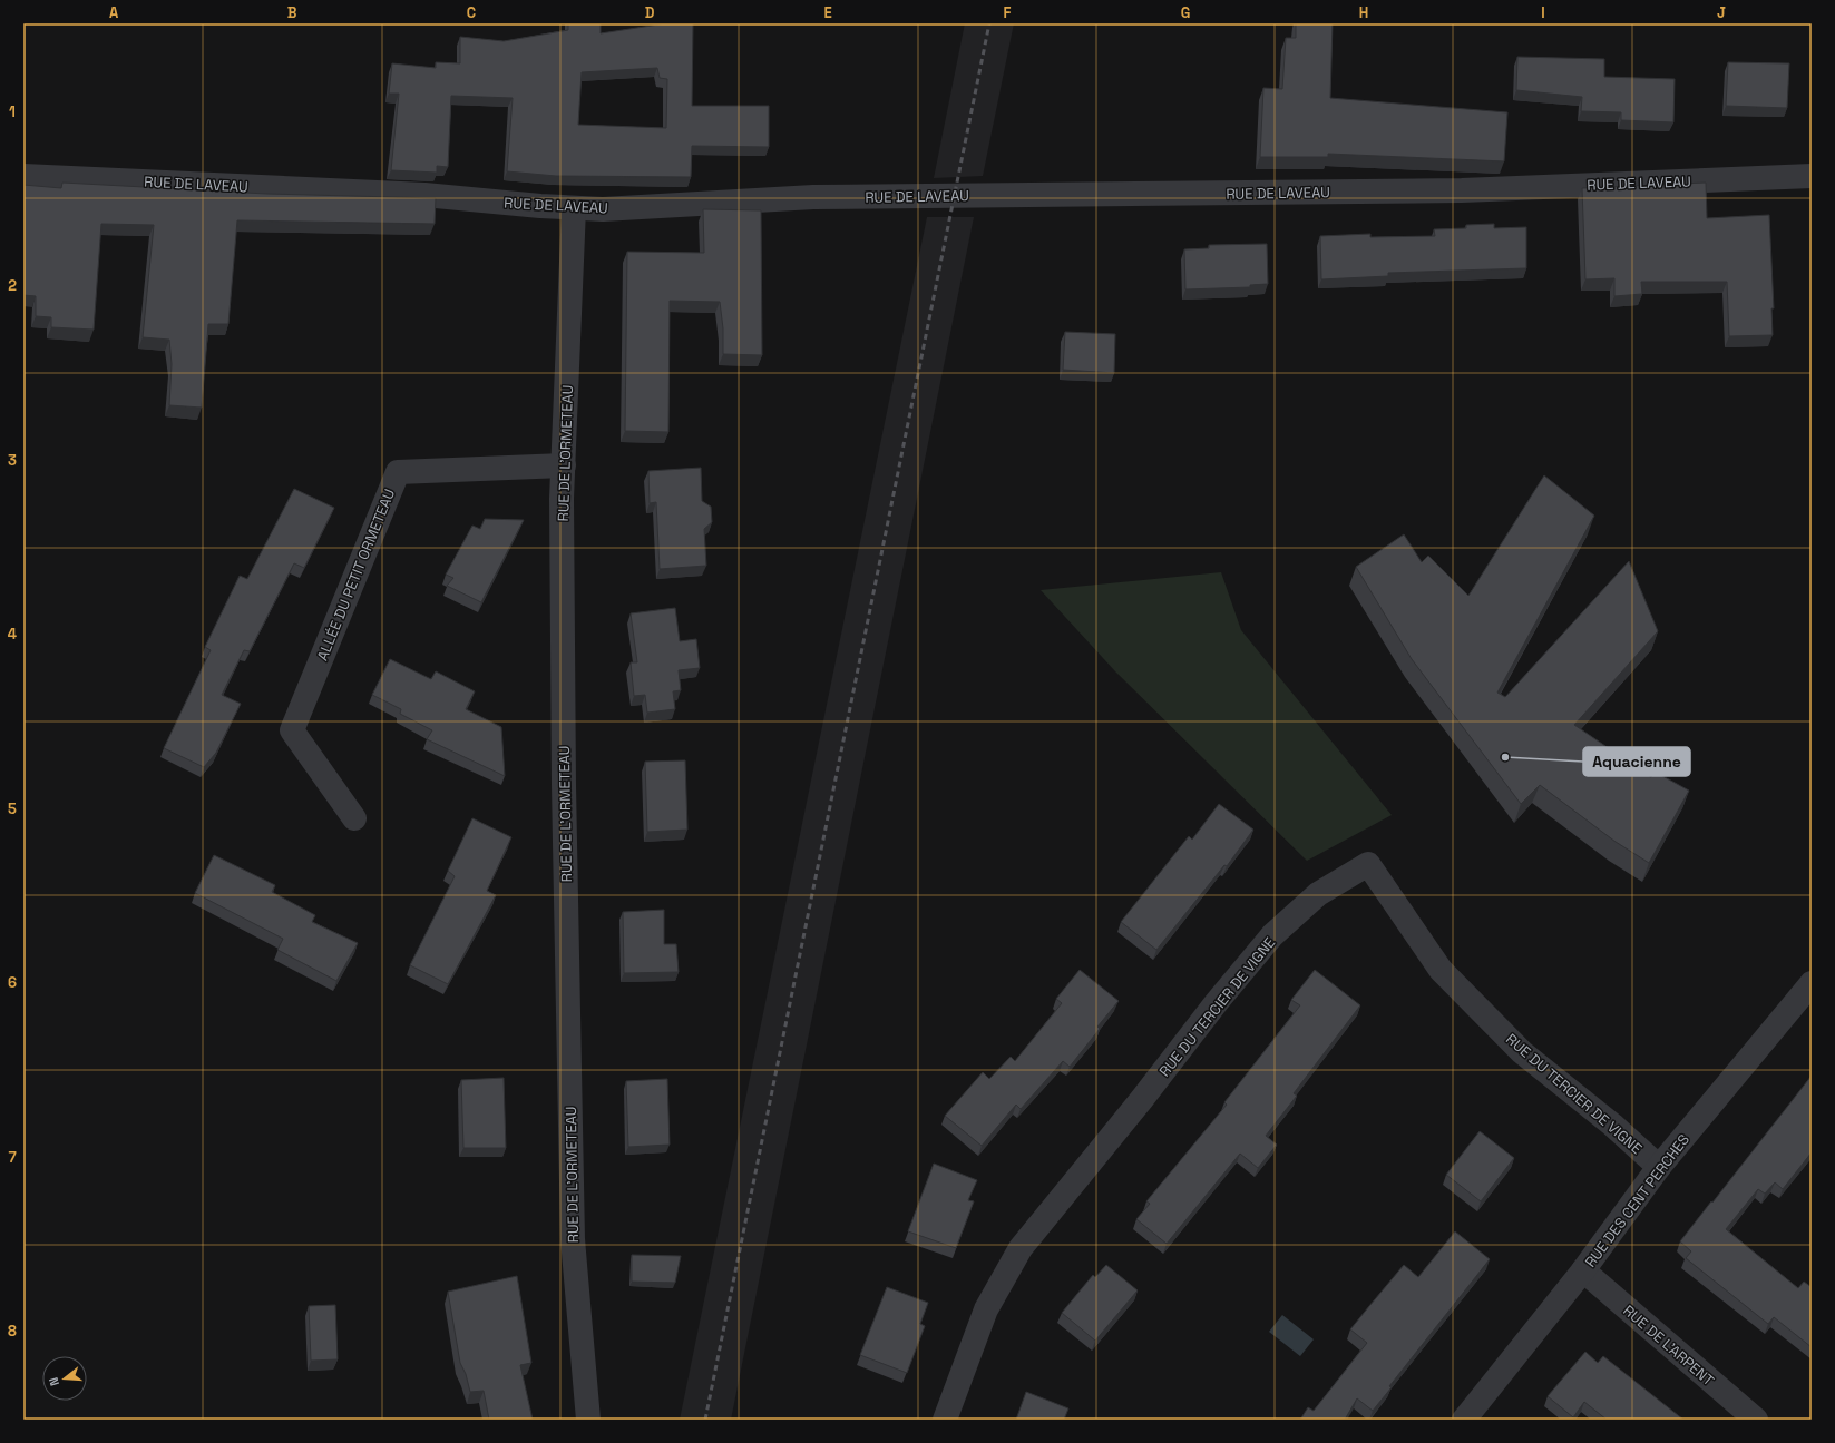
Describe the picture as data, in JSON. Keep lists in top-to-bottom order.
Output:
{
  "streets": {
    "street": [
      "RUE DE LAVEAU",
      "RUE DE L'ORMETEAU",
      "ALLÉE DU PETIT ORMETEAU",
      "RUE DU TERCIER DE VIGNE",
      "RUE DES CENT PERCHES",
      "RUE DE L'ARPENT"
    ]
  },
  "crossings": [
    ["RUE DE LAVEAU", "RUE DE L'ORMETEAU"],
    ["RUE DE L'ORMETEAU", "ALLÉE DU PETIT ORMETEAU"],
    ["RUE DU TERCIER DE VIGNE", "RUE DES CENT PERCHES"],
    ["RUE DES CENT PERCHES", "RUE DE L'ARPENT"]
  ],
  "places": ["Aquacienne"],
  "north": "left",
  "grid": {
    "columns": [
      "A",
      "B",
      "C",
      "D",
      "E",
      "F",
      "G",
      "H",
      "I",
      "J"
    ],
    "rows": [
      "1",
      "2",
      "3",
      "4",
      "5",
      "6",
      "7",
      "8"
    ]
  }
}
